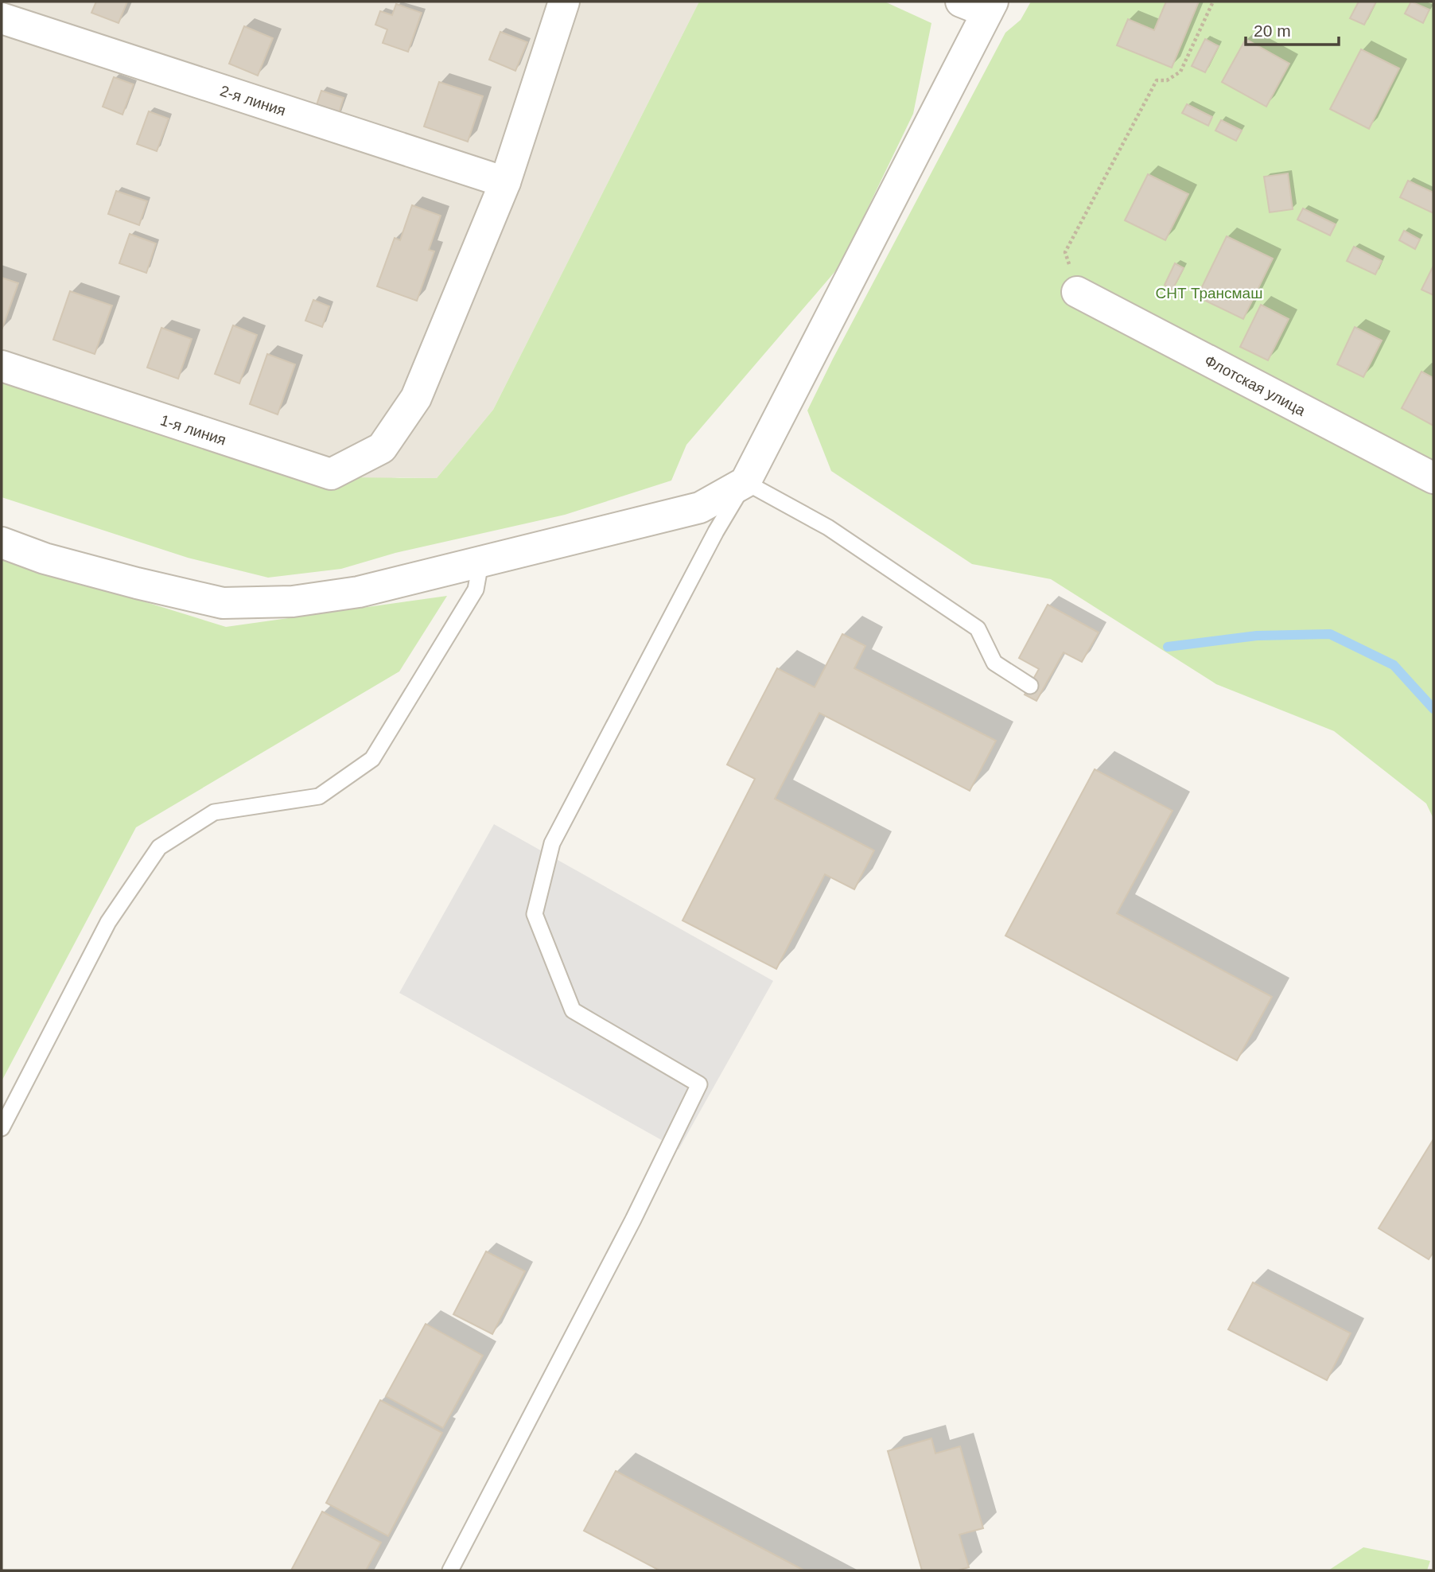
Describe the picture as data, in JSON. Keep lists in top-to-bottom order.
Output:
{
  "streets": {
    "street": ["2-я линия", "Флотская улица", "1-я линия"]
  },
  "crossings": [
    ["2-я линия", "1-я линия"]
  ],
  "parks": ["СНТ Трансмаш"],
  "scale_bar": "20 m"
}
